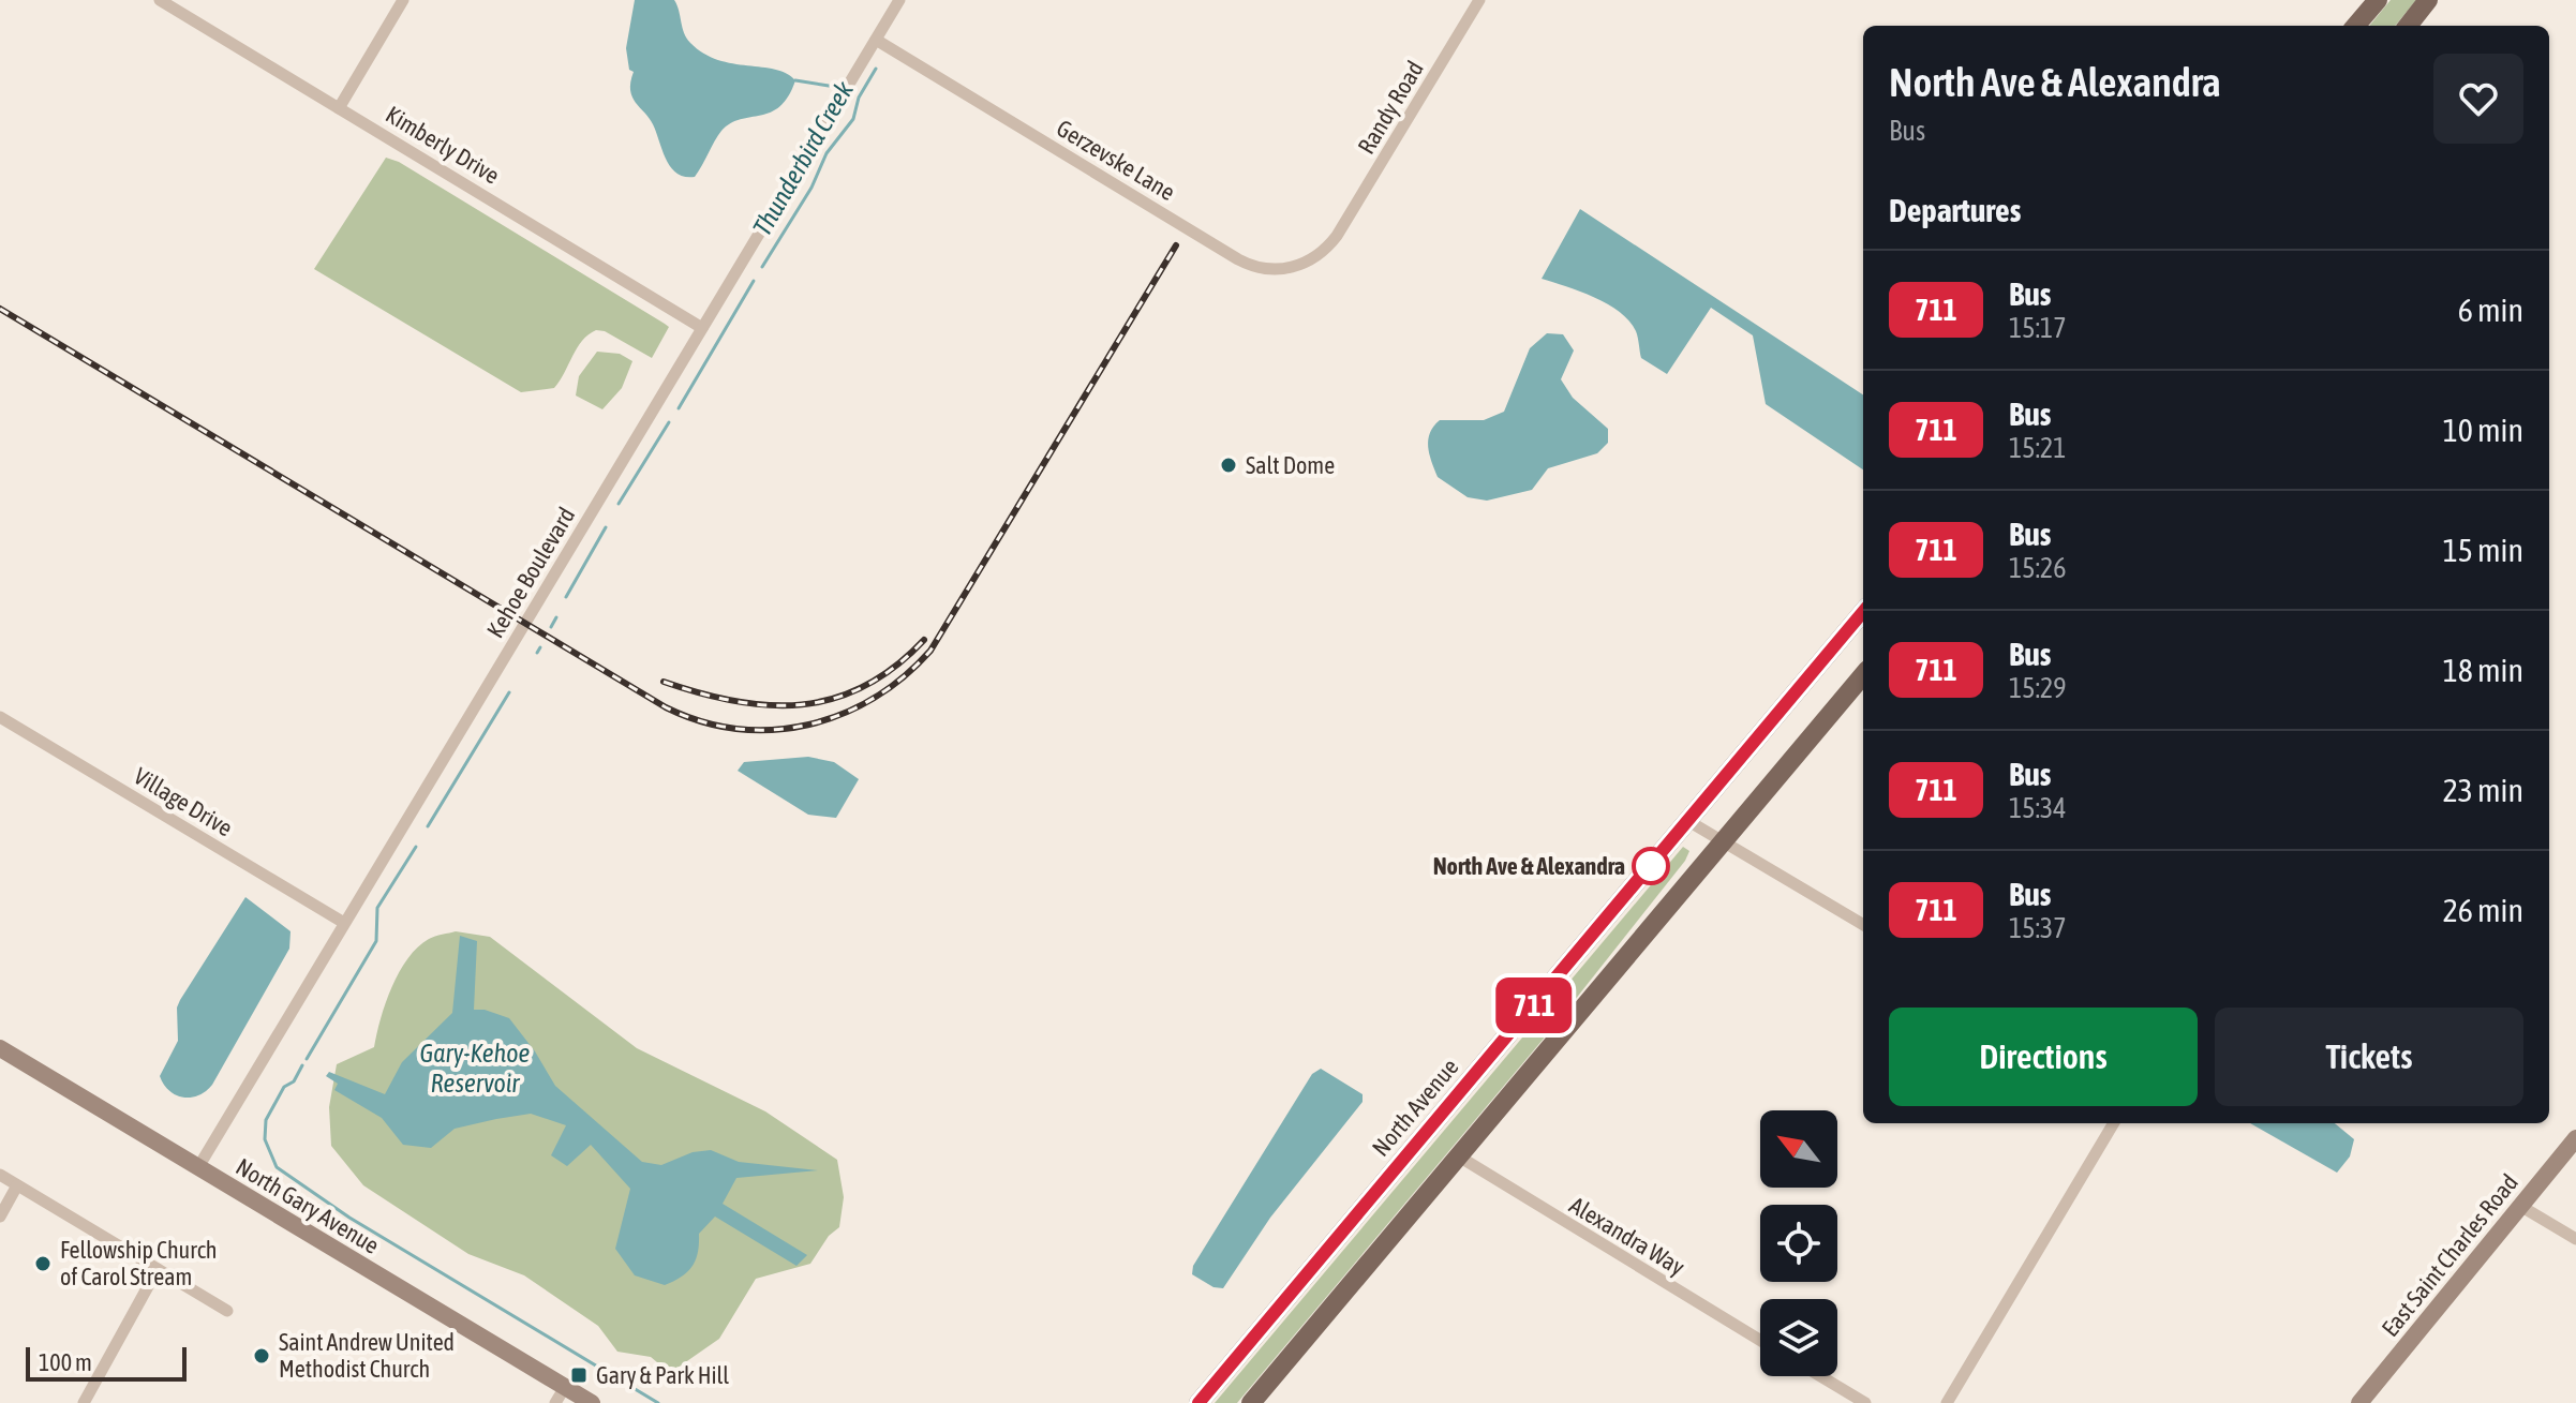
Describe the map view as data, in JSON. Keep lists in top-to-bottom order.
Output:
{
  "streets": {
    "main road": ["North Avenue"],
    "street": [
      "Randy Road",
      "Kimberly Drive",
      "Gerzevske Lane",
      "Kehoe Boulevard",
      "Village Drive",
      "North Gary Avenue",
      "Alexandra Way",
      "East Saint Charles Road"
    ]
  },
  "crossings": [
    ["Randy Road", "Gerzevske Lane"],
    ["Kimberly Drive", "Kehoe Boulevard"],
    ["Gerzevske Lane", "Kehoe Boulevard"],
    ["Kehoe Boulevard", "Village Drive"],
    ["Kehoe Boulevard", "North Gary Avenue"]
  ],
  "water": ["Thunderbird Creek", "Gary-Kehoe Reservoir"],
  "places": {
    "other": [
      "Salt Dome",
      "North Ave & Alexandra",
      "Fellowship Church of Carol Stream",
      "Saint Andrew United Methodist Church"
    ],
    "transit": ["Gary & Park Hill"]
  },
  "lines": ["bus line 711"],
  "scale_bar": "100 m",
  "north": "top left",
  "page": {
    "on_map": "711",
    "heading": [
      ["North Ave & Alexandra", "Bus"],
      "Departures"
    ],
    "list": [
      {
        "mark": "711",
        "name": "Bus",
        "note": "15:17",
        "value": "6 min"
      },
      {
        "mark": "711",
        "name": "Bus",
        "note": "15:21",
        "value": "10 min"
      },
      {
        "mark": "711",
        "name": "Bus",
        "note": "15:26",
        "value": "15 min"
      },
      {
        "mark": "711",
        "name": "Bus",
        "note": "15:29",
        "value": "18 min"
      },
      {
        "mark": "711",
        "name": "Bus",
        "note": "15:34",
        "value": "23 min"
      },
      {
        "mark": "711",
        "name": "Bus",
        "note": "15:37",
        "value": "26 min"
      }
    ],
    "buttons": ["Directions", "Tickets"],
    "scale": "100 m"
  }
}
